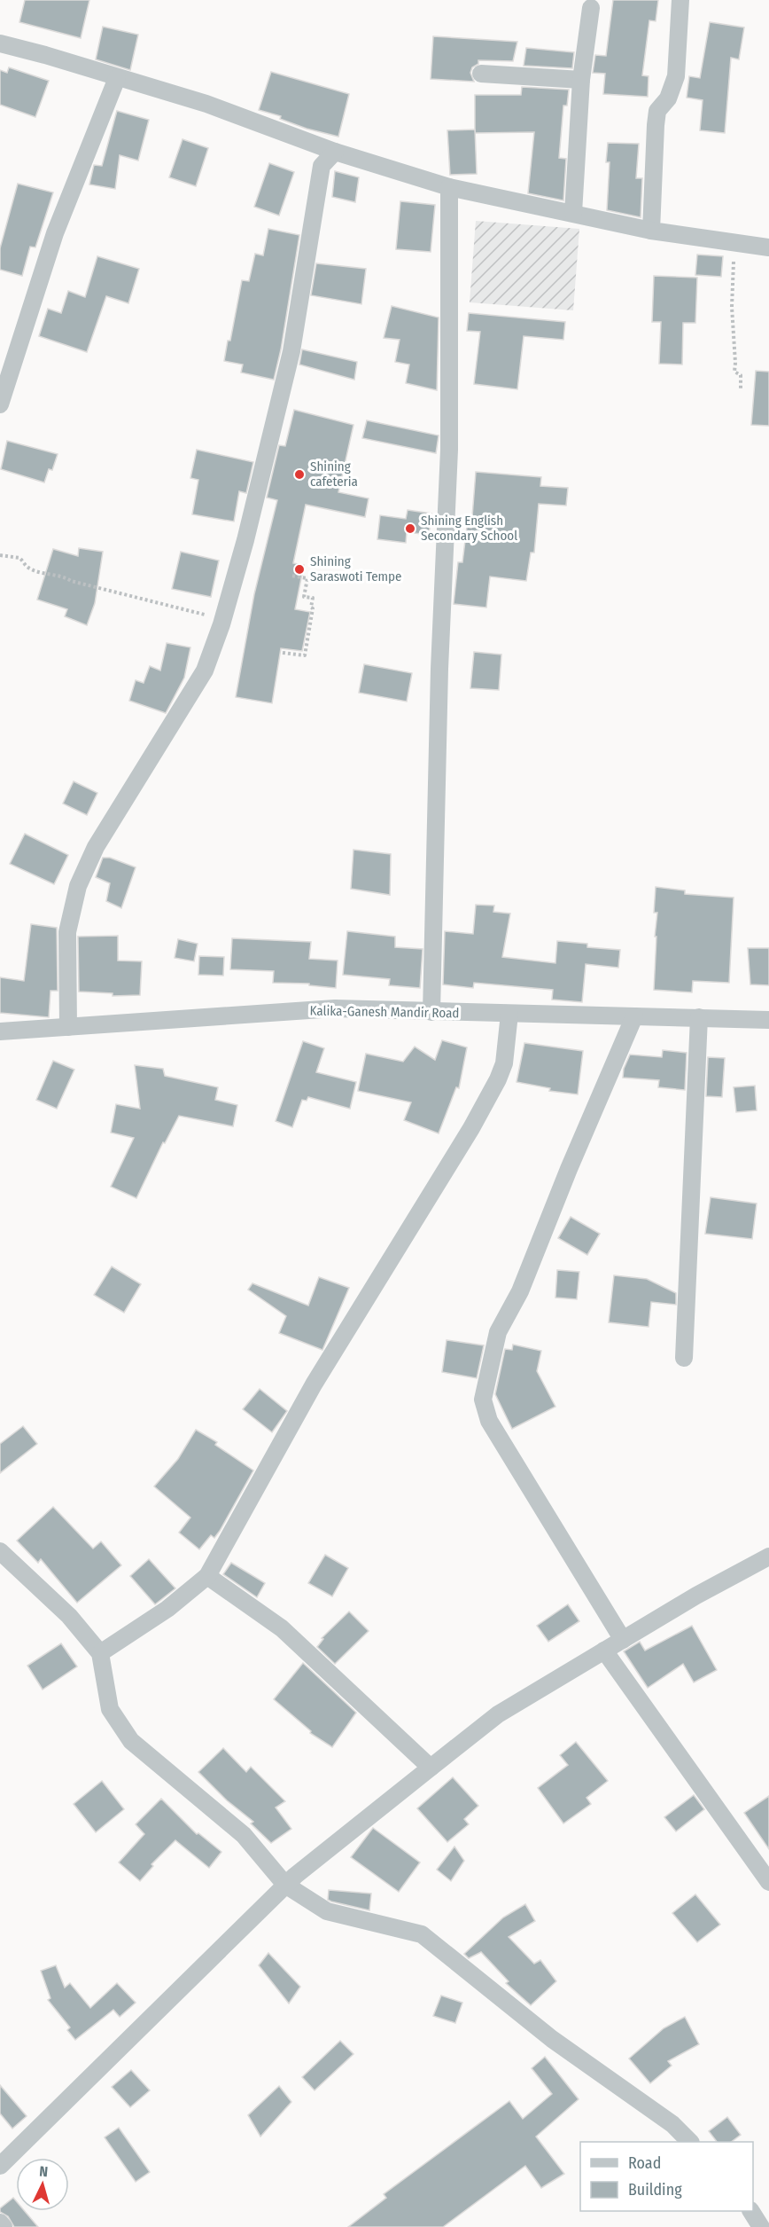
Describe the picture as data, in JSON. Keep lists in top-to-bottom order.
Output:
{
  "streets": {
    "street": ["Kalika-Ganesh Mandir Road"]
  },
  "places": ["Shining cafeteria", "Shining English Secondary School", "Shining Saraswoti Tempe"],
  "legend": ["Road", "Building"],
  "north": "top"
}
